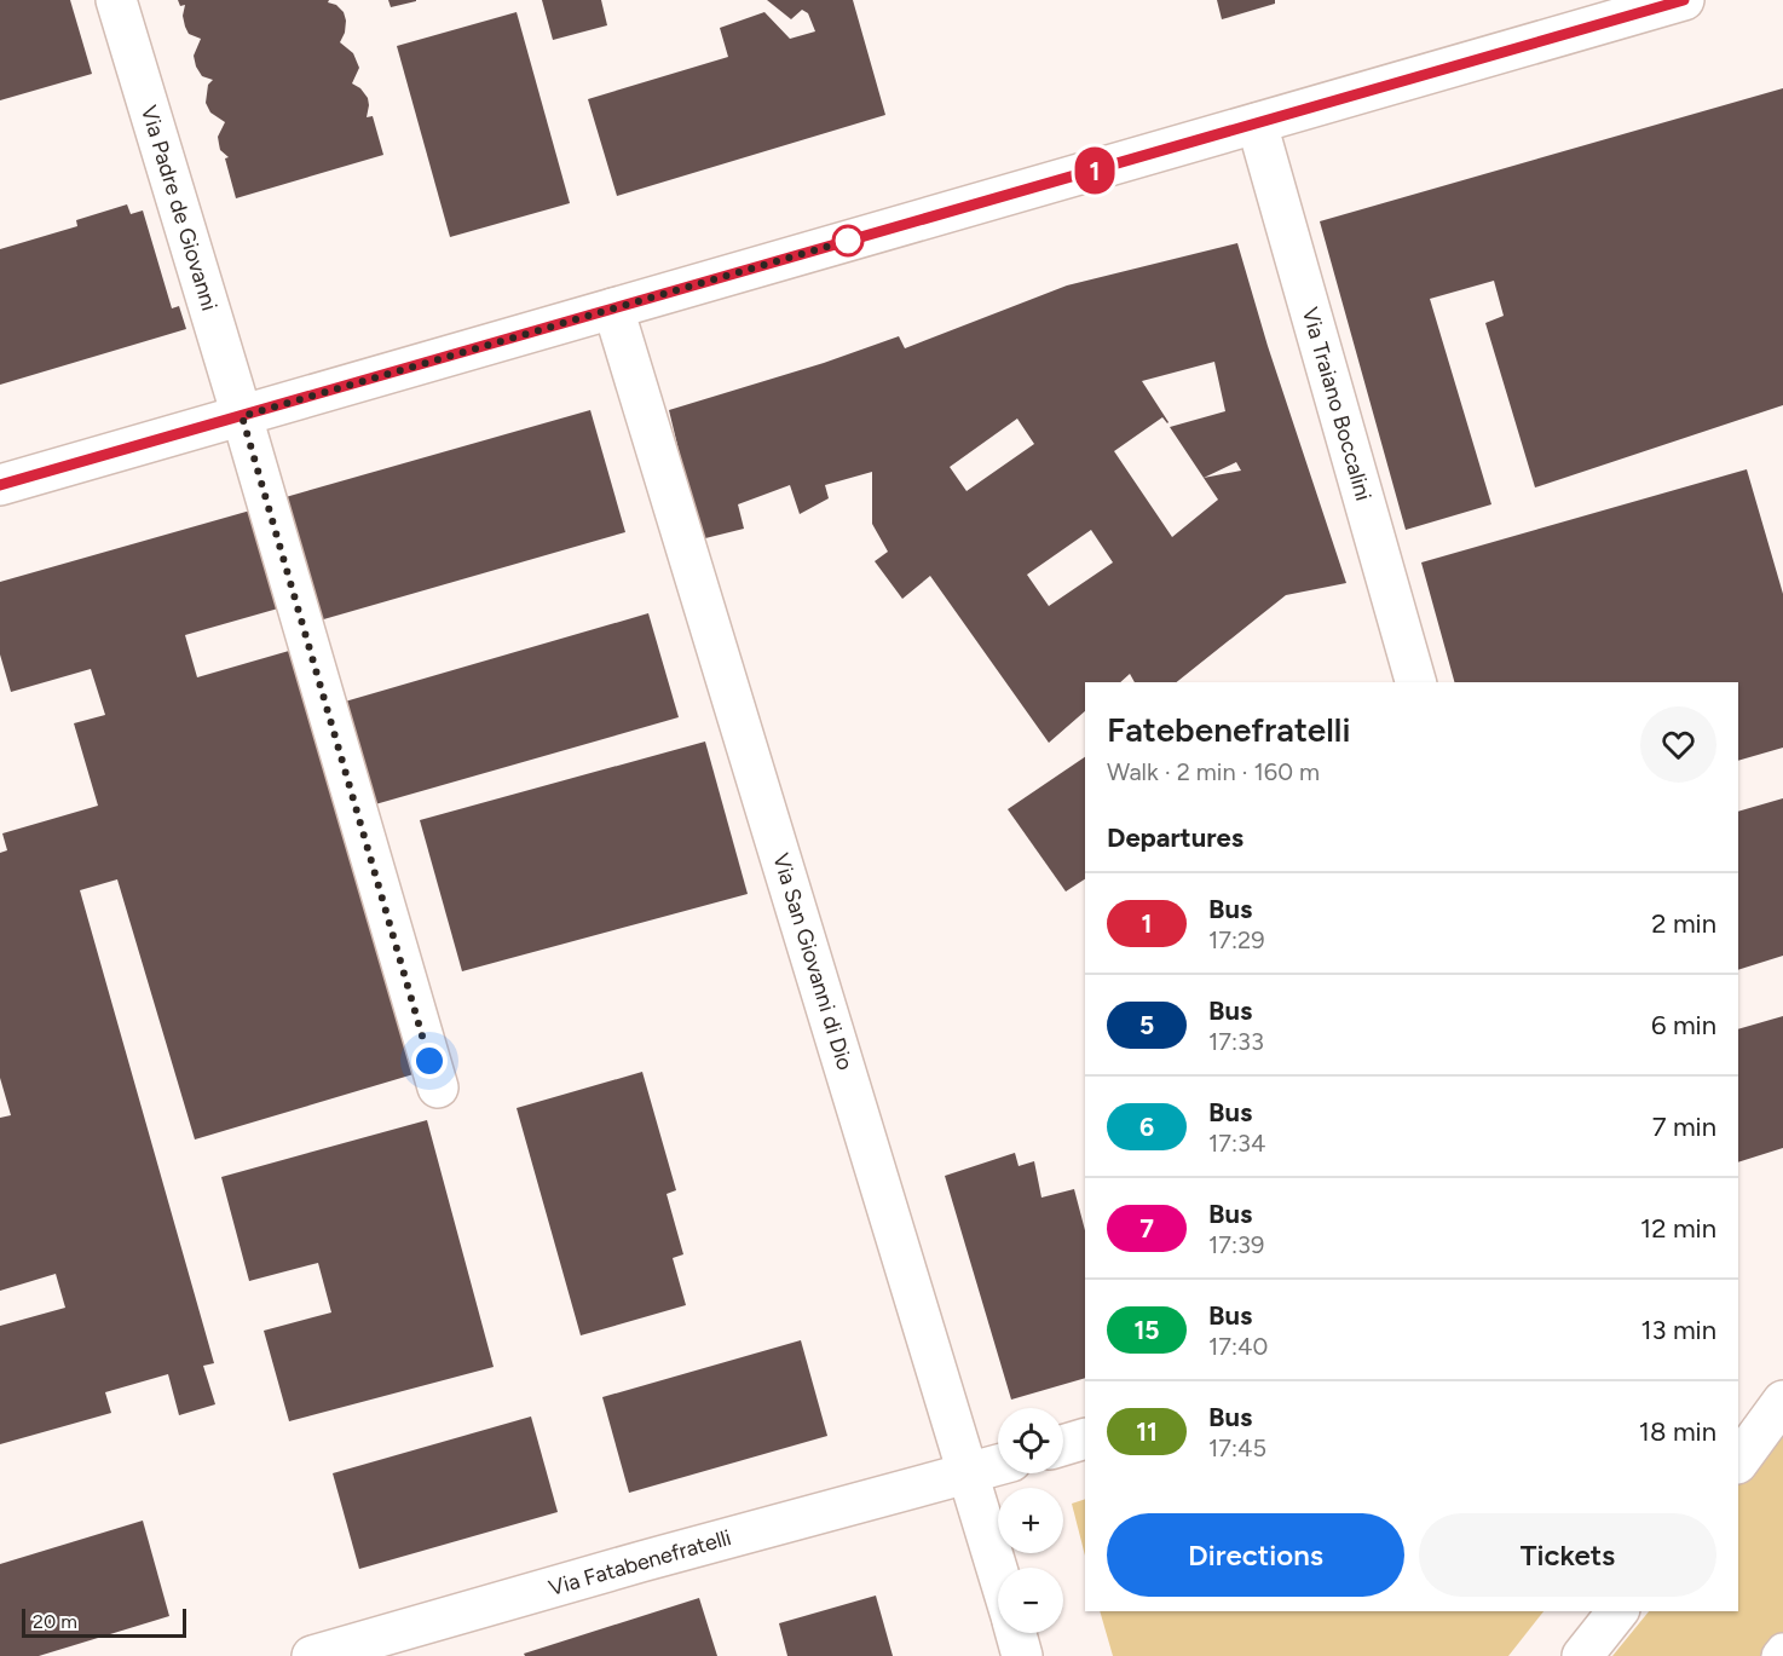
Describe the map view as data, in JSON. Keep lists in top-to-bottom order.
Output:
{
  "streets": {
    "street": [
      "Via Padre de Giovanni",
      "Via Traiano Boccalini",
      "Via San Giovanni di Dio",
      "Via Fatabenefratelli"
    ]
  },
  "crossings": [
    ["Via San Giovanni di Dio", "Via Fatabenefratelli"]
  ],
  "lines": ["bus line 1"],
  "scale_bar": "20 m",
  "page": {
    "on_map": "1",
    "heading": [
      ["Fatebenefratelli", "Walk · 2 min · 160 m"],
      "Departures"
    ],
    "list": [
      {
        "mark": "1",
        "name": "Bus",
        "note": "17:29",
        "value": "2 min"
      },
      {
        "mark": "5",
        "name": "Bus",
        "note": "17:33",
        "value": "6 min"
      },
      {
        "mark": "6",
        "name": "Bus",
        "note": "17:34",
        "value": "7 min"
      },
      {
        "mark": "7",
        "name": "Bus",
        "note": "17:39",
        "value": "12 min"
      },
      {
        "mark": "15",
        "name": "Bus",
        "note": "17:40",
        "value": "13 min"
      },
      {
        "mark": "11",
        "name": "Bus",
        "note": "17:45",
        "value": "18 min"
      }
    ],
    "map_buttons": ["+", "−"],
    "buttons": ["Directions", "Tickets"],
    "scale": "20 m"
  }
}
